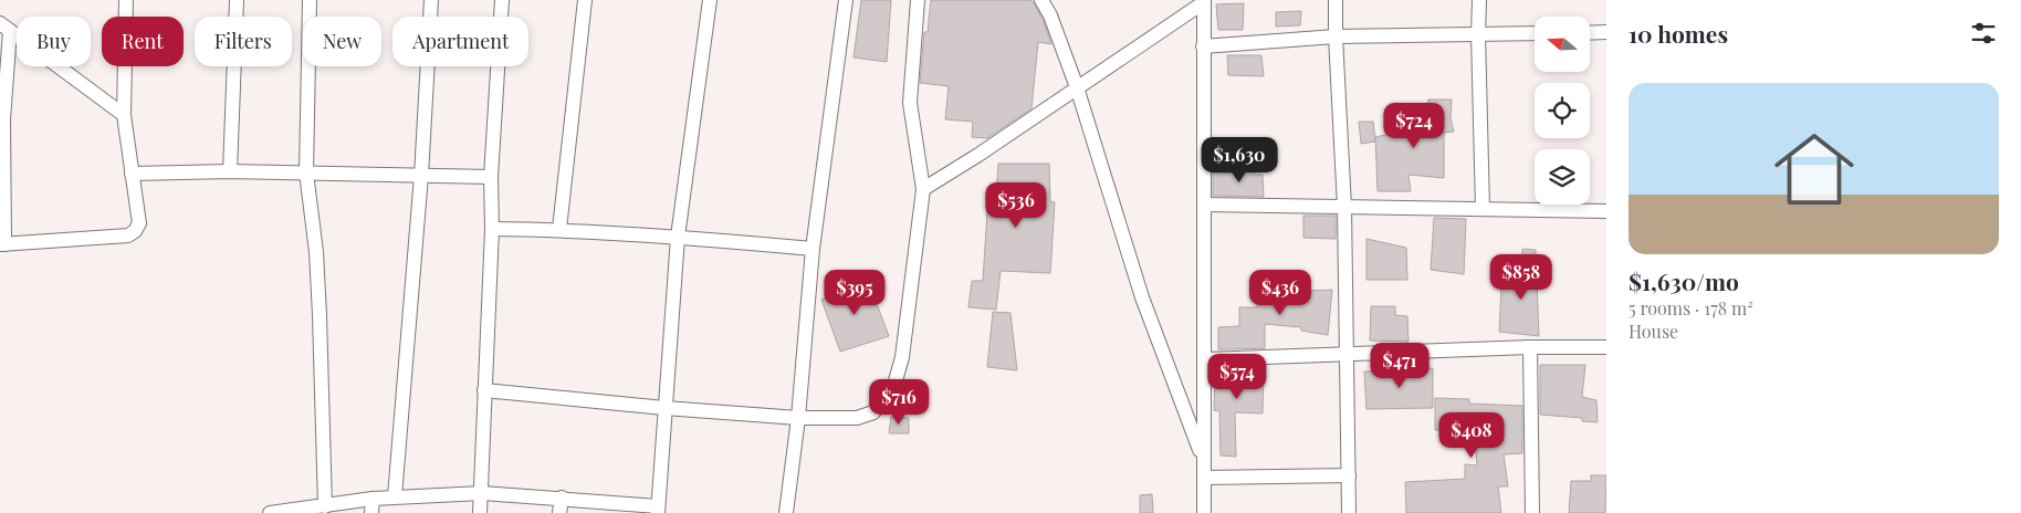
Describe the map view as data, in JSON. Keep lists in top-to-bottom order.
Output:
{
  "north": "left",
  "page": {
    "heading": "10 homes",
    "chip": [
      "Buy",
      "Rent",
      "Filters",
      "New",
      "Apartment"
    ],
    "list": [
      {
        "name": "$1,630/mo",
        "note": "5 rooms · 178 m² · House"
      }
    ],
    "price": [
      "$724",
      "$1,630",
      "$536",
      "$858",
      "$395",
      "$436",
      "$471",
      "$574",
      "$716",
      "$408"
    ]
  }
}
